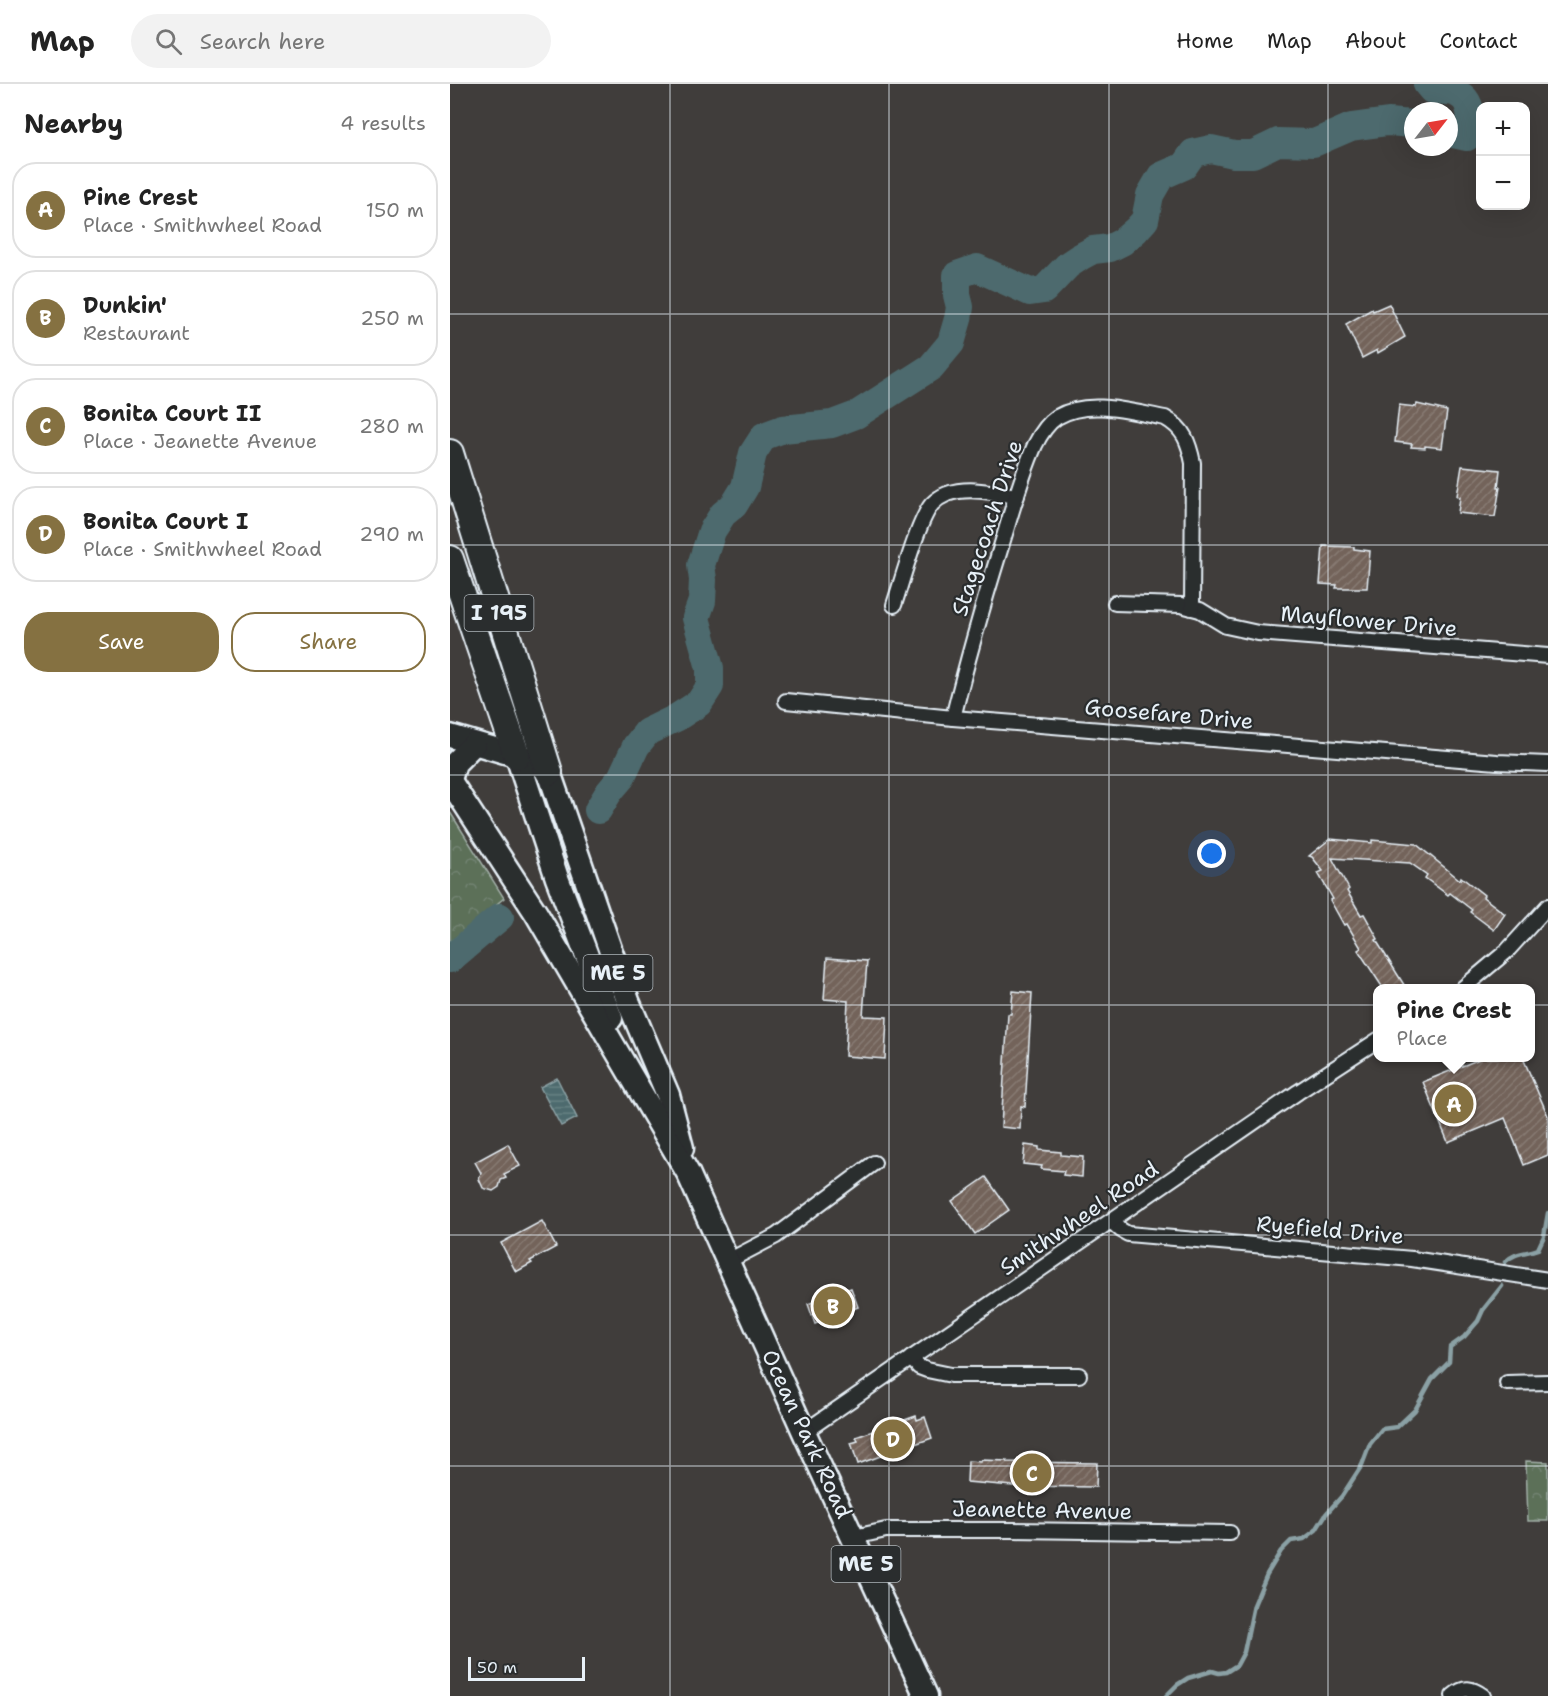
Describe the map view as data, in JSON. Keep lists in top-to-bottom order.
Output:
{
  "streets": {
    "highway": ["I 195"],
    "main road": ["ME 5", "Ocean Park Road"],
    "street": [
      "Stagecoach Drive",
      "Mayflower Drive",
      "Goosefare Drive",
      "Smithwheel Road",
      "Ryefield Drive",
      "Jeanette Avenue"
    ]
  },
  "crossings": [
    ["Stagecoach Drive", "Mayflower Drive"],
    ["Stagecoach Drive", "Goosefare Drive"],
    ["I 195", "Ocean Park Road"],
    ["Smithwheel Road", "Ryefield Drive"],
    ["Smithwheel Road", "Ocean Park Road"],
    ["Ocean Park Road", "Jeanette Avenue"]
  ],
  "scale_bar": "50 m",
  "north": "top right",
  "page": {
    "header": "Map",
    "search": "Search here",
    "nav": [
      "Home",
      "Map",
      "About",
      "Contact"
    ],
    "heading": ["Nearby", "4 results"],
    "map_buttons": ["+", "−"],
    "list": [
      {
        "mark": "A",
        "name": "Pine Crest",
        "note": "Place · Smithwheel Road",
        "value": "150 m"
      },
      {
        "mark": "B",
        "name": "Dunkin'",
        "note": "Restaurant",
        "value": "250 m"
      },
      {
        "mark": "C",
        "name": "Bonita Court II",
        "note": "Place · Jeanette Avenue",
        "value": "280 m"
      },
      {
        "mark": "D",
        "name": "Bonita Court I",
        "note": "Place · Smithwheel Road",
        "value": "290 m"
      }
    ],
    "buttons": ["Save", "Share"],
    "popup": ["Pine Crest", "Place"],
    "pins": [
      "A",
      "B",
      "D",
      "C"
    ],
    "scale": "50 m"
  }
}
